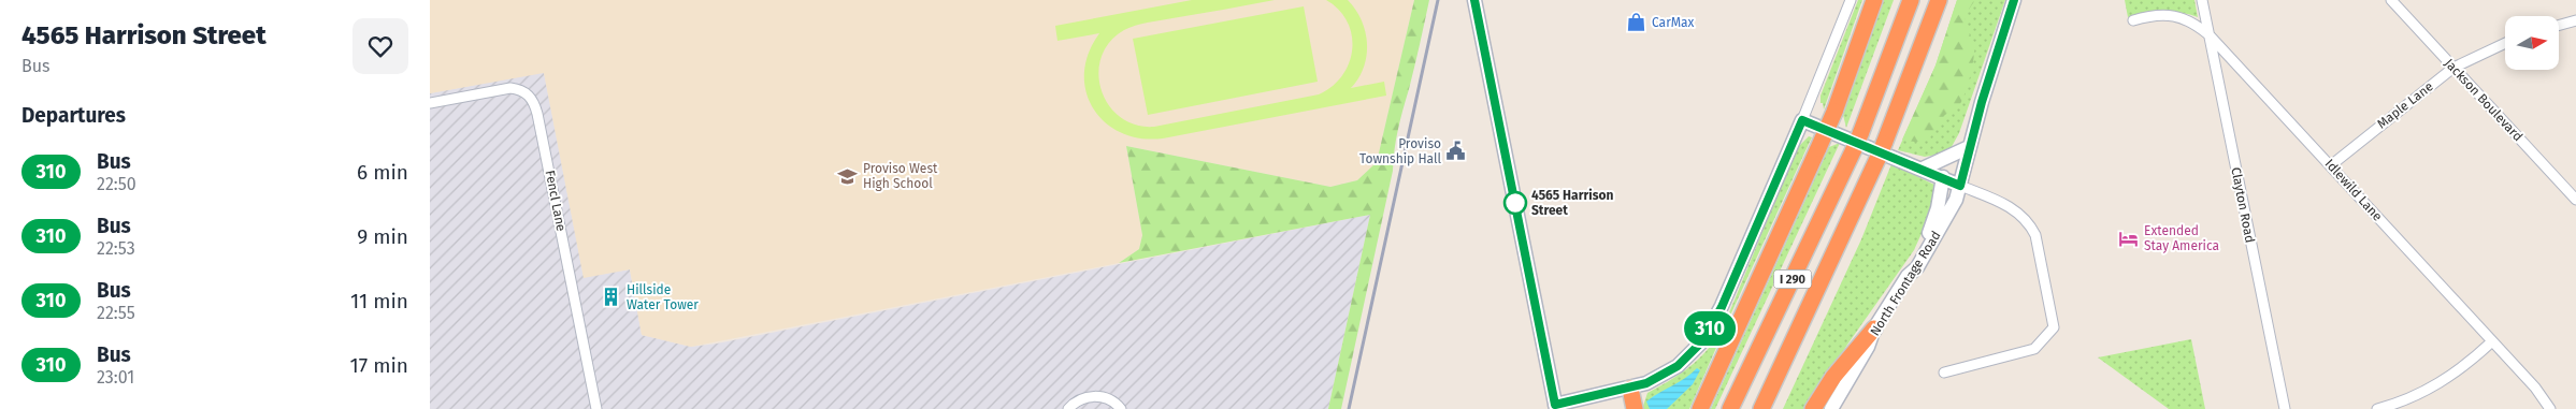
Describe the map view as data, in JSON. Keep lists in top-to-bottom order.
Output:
{
  "streets": {
    "highway": ["I 290"],
    "main road": ["North Frontage Road"],
    "street": [
      "Jackson Boulevard",
      "Maple Lane",
      "Idlewild Lane",
      "Fencl Lane",
      "Clayton Road"
    ]
  },
  "crossings": [
    ["Jackson Boulevard", "Maple Lane"],
    ["Maple Lane", "Idlewild Lane"],
    ["Idlewild Lane", "Clayton Road"]
  ],
  "places": {
    "shop": ["CarMax"],
    "public building": ["Proviso Township Hall"],
    "school or university": ["Proviso West High School"],
    "other": ["4565 Harrison Street"],
    "hotel": ["Extended Stay America"],
    "building": ["Hillside Water Tower"]
  },
  "lines": ["bus line 310"],
  "north": "right",
  "page": {
    "heading": [
      ["4565 Harrison Street", "Bus"],
      "Departures"
    ],
    "on_map": "310",
    "list": [
      {
        "mark": "310",
        "name": "Bus",
        "note": "22:50",
        "value": "6 min"
      },
      {
        "mark": "310",
        "name": "Bus",
        "note": "22:53",
        "value": "9 min"
      },
      {
        "mark": "310",
        "name": "Bus",
        "note": "22:55",
        "value": "11 min"
      },
      {
        "mark": "310",
        "name": "Bus",
        "note": "23:01",
        "value": "17 min"
      }
    ]
  }
}
